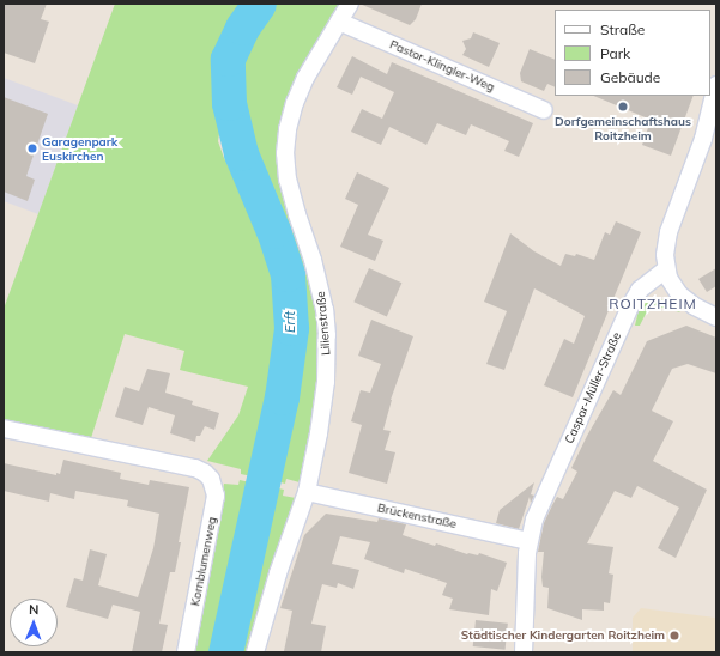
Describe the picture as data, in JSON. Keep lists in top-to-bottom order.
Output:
{
  "streets": {
    "street": [
      "Pastor-Klingler-Weg",
      "Lilienstraße",
      "Caspar-Müller-Straße",
      "Brückenstraße",
      "Kornblumenweg"
    ]
  },
  "crossings": [
    ["Pastor-Klingler-Weg", "Lilienstraße"],
    ["Lilienstraße", "Brückenstraße"],
    ["Caspar-Müller-Straße", "Brückenstraße"]
  ],
  "districts": ["ROITZHEIM"],
  "water": ["Erft"],
  "places": ["Dorfgemeinschaftshaus Roitzheim", "Garagenpark Euskirchen", "Städtischer Kindergarten Roitzheim"],
  "legend": ["Straße", "Park", "Gebäude"],
  "north": "top"
}
